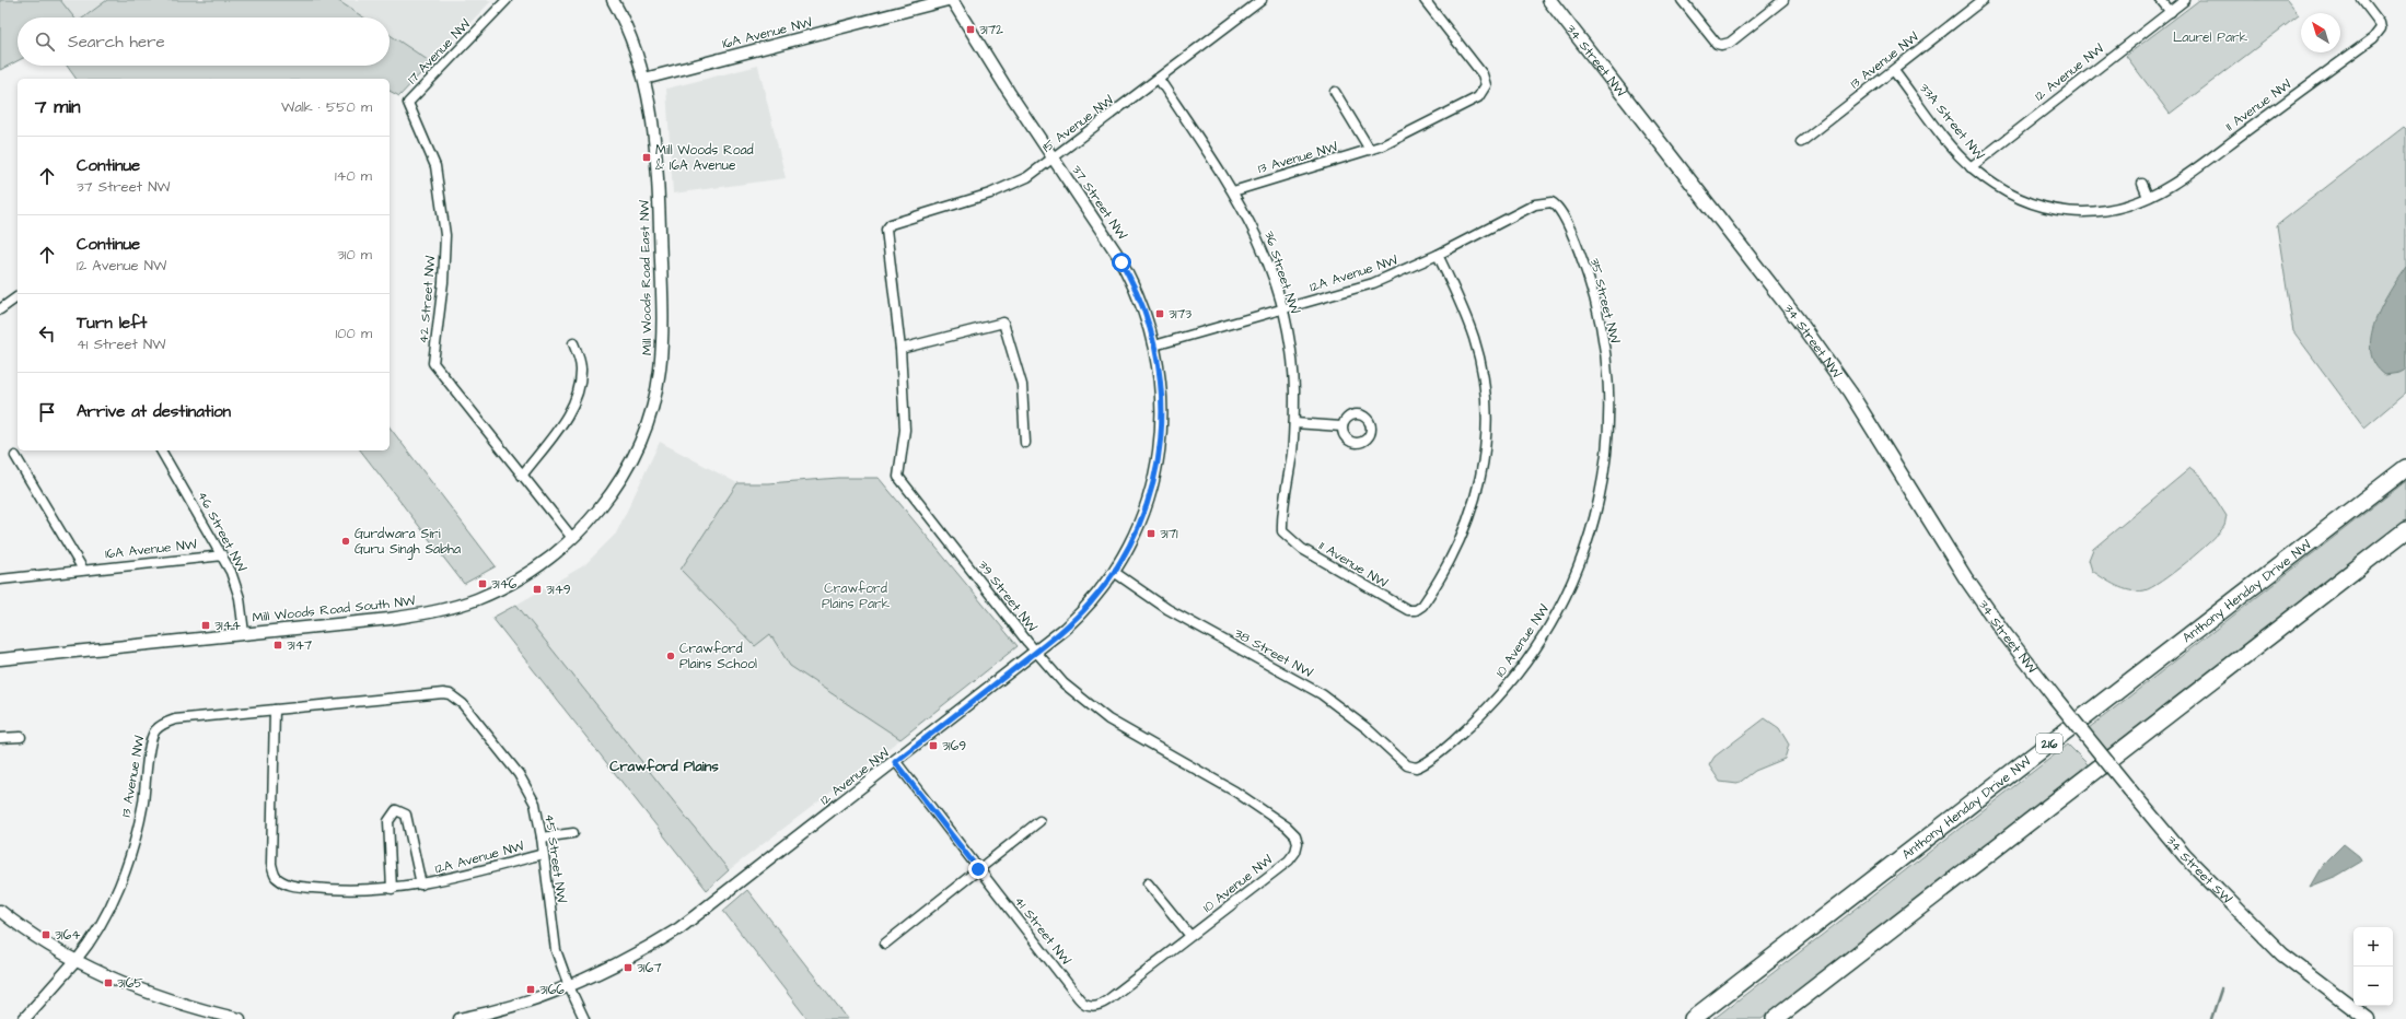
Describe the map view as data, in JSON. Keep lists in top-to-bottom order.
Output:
{
  "streets": {
    "highway": ["Anthony Henday Drive NW", "216"],
    "main road": ["34 Street NW", "34 Street SW"],
    "street": [
      "16A Avenue NW",
      "17 Avenue NW",
      "13 Avenue NW",
      "12 Avenue NW",
      "11 Avenue NW",
      "33A Street NW",
      "15 Avenue NW",
      "37 Street NW",
      "36 Street NW",
      "12A Avenue NW",
      "Mill Woods Road East NW",
      "42 Street NW",
      "35 Street NW",
      "46 Street NW",
      "39 Street NW",
      "Mill Woods Road South NW",
      "10 Avenue NW",
      "38 Street NW",
      "45 Street NW",
      "41 Street NW"
    ]
  },
  "crossings": [
    ["16A Avenue NW", "Mill Woods Road East NW"],
    ["16A Avenue NW", "46 Street NW"],
    ["17 Avenue NW", "42 Street NW"],
    ["34 Street NW", "34 Street SW"],
    ["13 Avenue NW", "33A Street NW"],
    ["13 Avenue NW", "36 Street NW"],
    ["13 Avenue NW", "12A Avenue NW"],
    ["13 Avenue NW", "45 Street NW"],
    ["12 Avenue NW", "33A Street NW"],
    ["12 Avenue NW", "37 Street NW"],
    ["12 Avenue NW", "39 Street NW"],
    ["12 Avenue NW", "38 Street NW"],
    ["12 Avenue NW", "45 Street NW"],
    ["12 Avenue NW", "41 Street NW"],
    ["11 Avenue NW", "33A Street NW"],
    ["11 Avenue NW", "36 Street NW"],
    ["11 Avenue NW", "12A Avenue NW"],
    ["15 Avenue NW", "37 Street NW"],
    ["15 Avenue NW", "36 Street NW"],
    ["15 Avenue NW", "39 Street NW"],
    ["37 Street NW", "12A Avenue NW"],
    ["36 Street NW", "12A Avenue NW"],
    ["12A Avenue NW", "35 Street NW"],
    ["12A Avenue NW", "45 Street NW"],
    ["Mill Woods Road East NW", "42 Street NW"],
    ["Mill Woods Road East NW", "Mill Woods Road South NW"],
    ["42 Street NW", "Mill Woods Road South NW"],
    ["35 Street NW", "10 Avenue NW"],
    ["46 Street NW", "Mill Woods Road South NW"],
    ["39 Street NW", "10 Avenue NW"],
    ["10 Avenue NW", "38 Street NW"],
    ["10 Avenue NW", "41 Street NW"]
  ],
  "districts": ["Crawford Plains"],
  "parks": ["Laurel Park", "Crawford Plains Park"],
  "places": {
    "transit": [
      "3172",
      "Mill Woods Road & 16A Avenue",
      "3173",
      "3171",
      "3146",
      "3149",
      "3144",
      "3147",
      "3169",
      "3164",
      "3167",
      "3165",
      "3166"
    ],
    "other": ["Gurdwara Siri Guru Singh Sabha", "Crawford Plains School"]
  },
  "north": "top left",
  "page": {
    "search": "Search here",
    "heading": ["7 min", "Walk · 550 m"],
    "list": [
      ["Continue", "37 Street NW", "140 m"],
      ["Continue", "12 Avenue NW", "310 m"],
      ["Turn left", "41 Street NW", "100 m"],
      "Arrive at destination"
    ],
    "map_buttons": ["+", "−"]
  }
}
